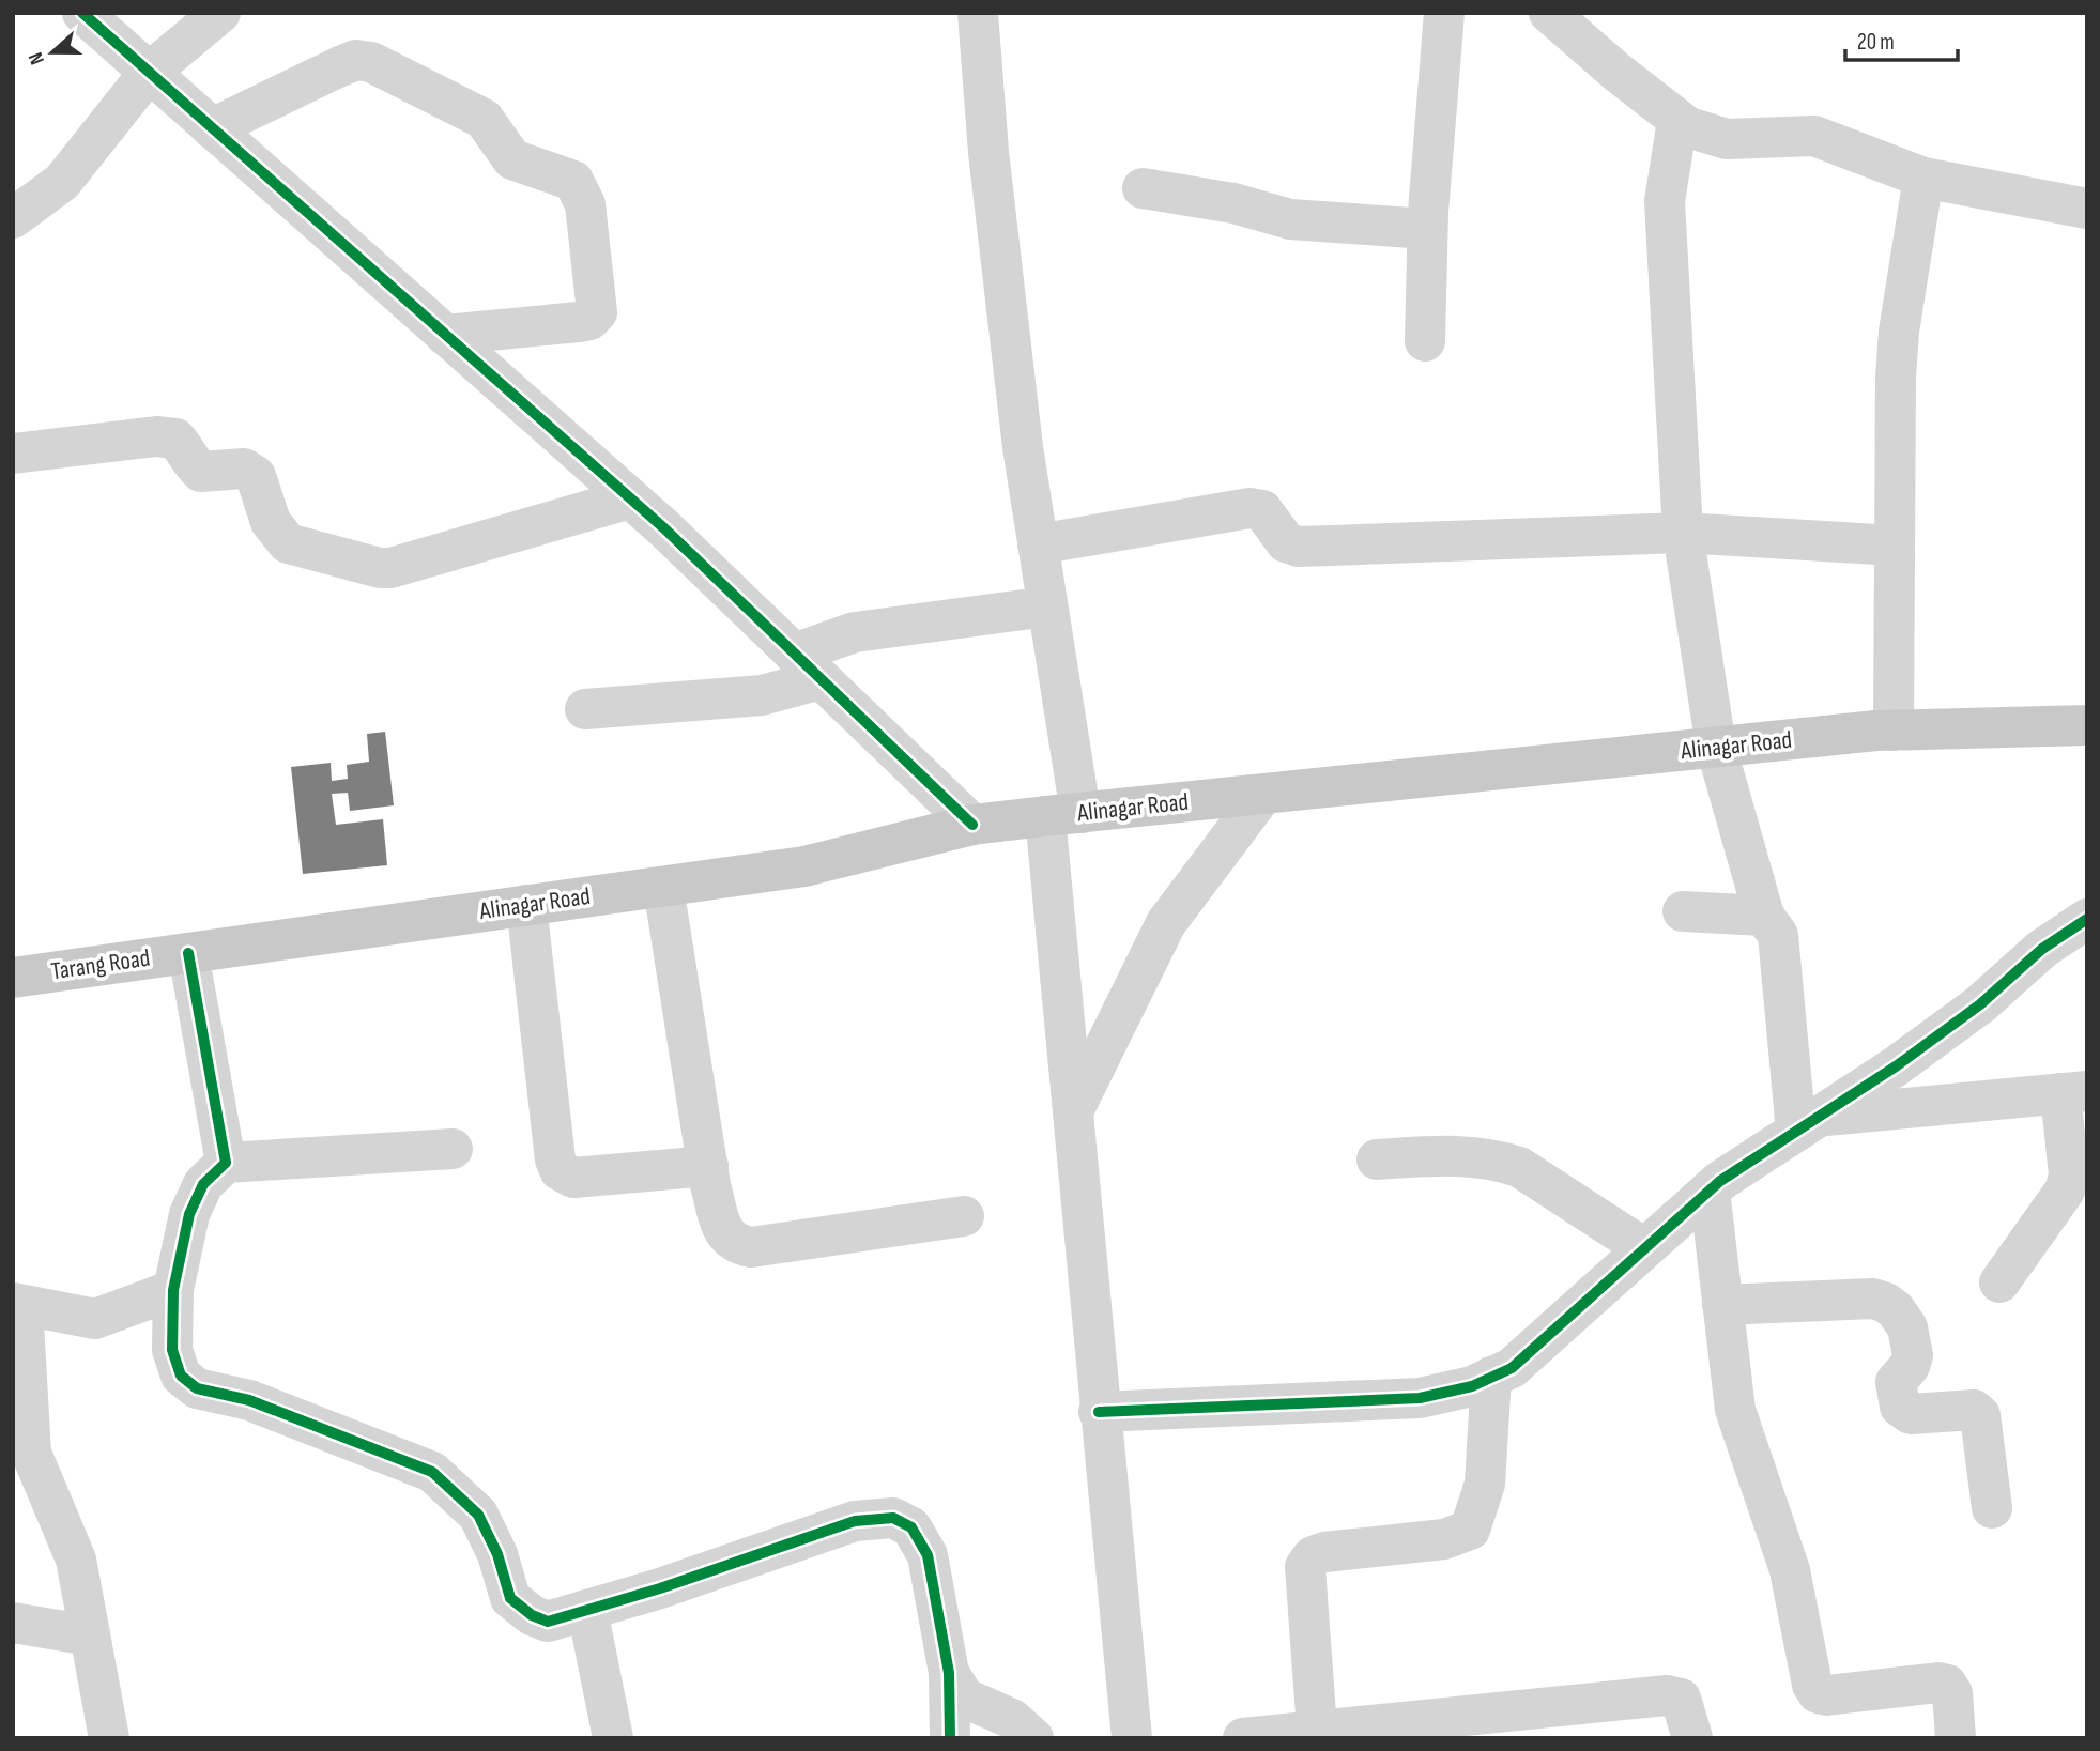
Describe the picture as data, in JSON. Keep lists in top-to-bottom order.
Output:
{
  "streets": {
    "main road": ["Alinagar Road", "Tarang Road"]
  },
  "crossings": [
    ["Alinagar Road", "Tarang Road"]
  ],
  "scale_bar": "20 m",
  "north": "left"
}
